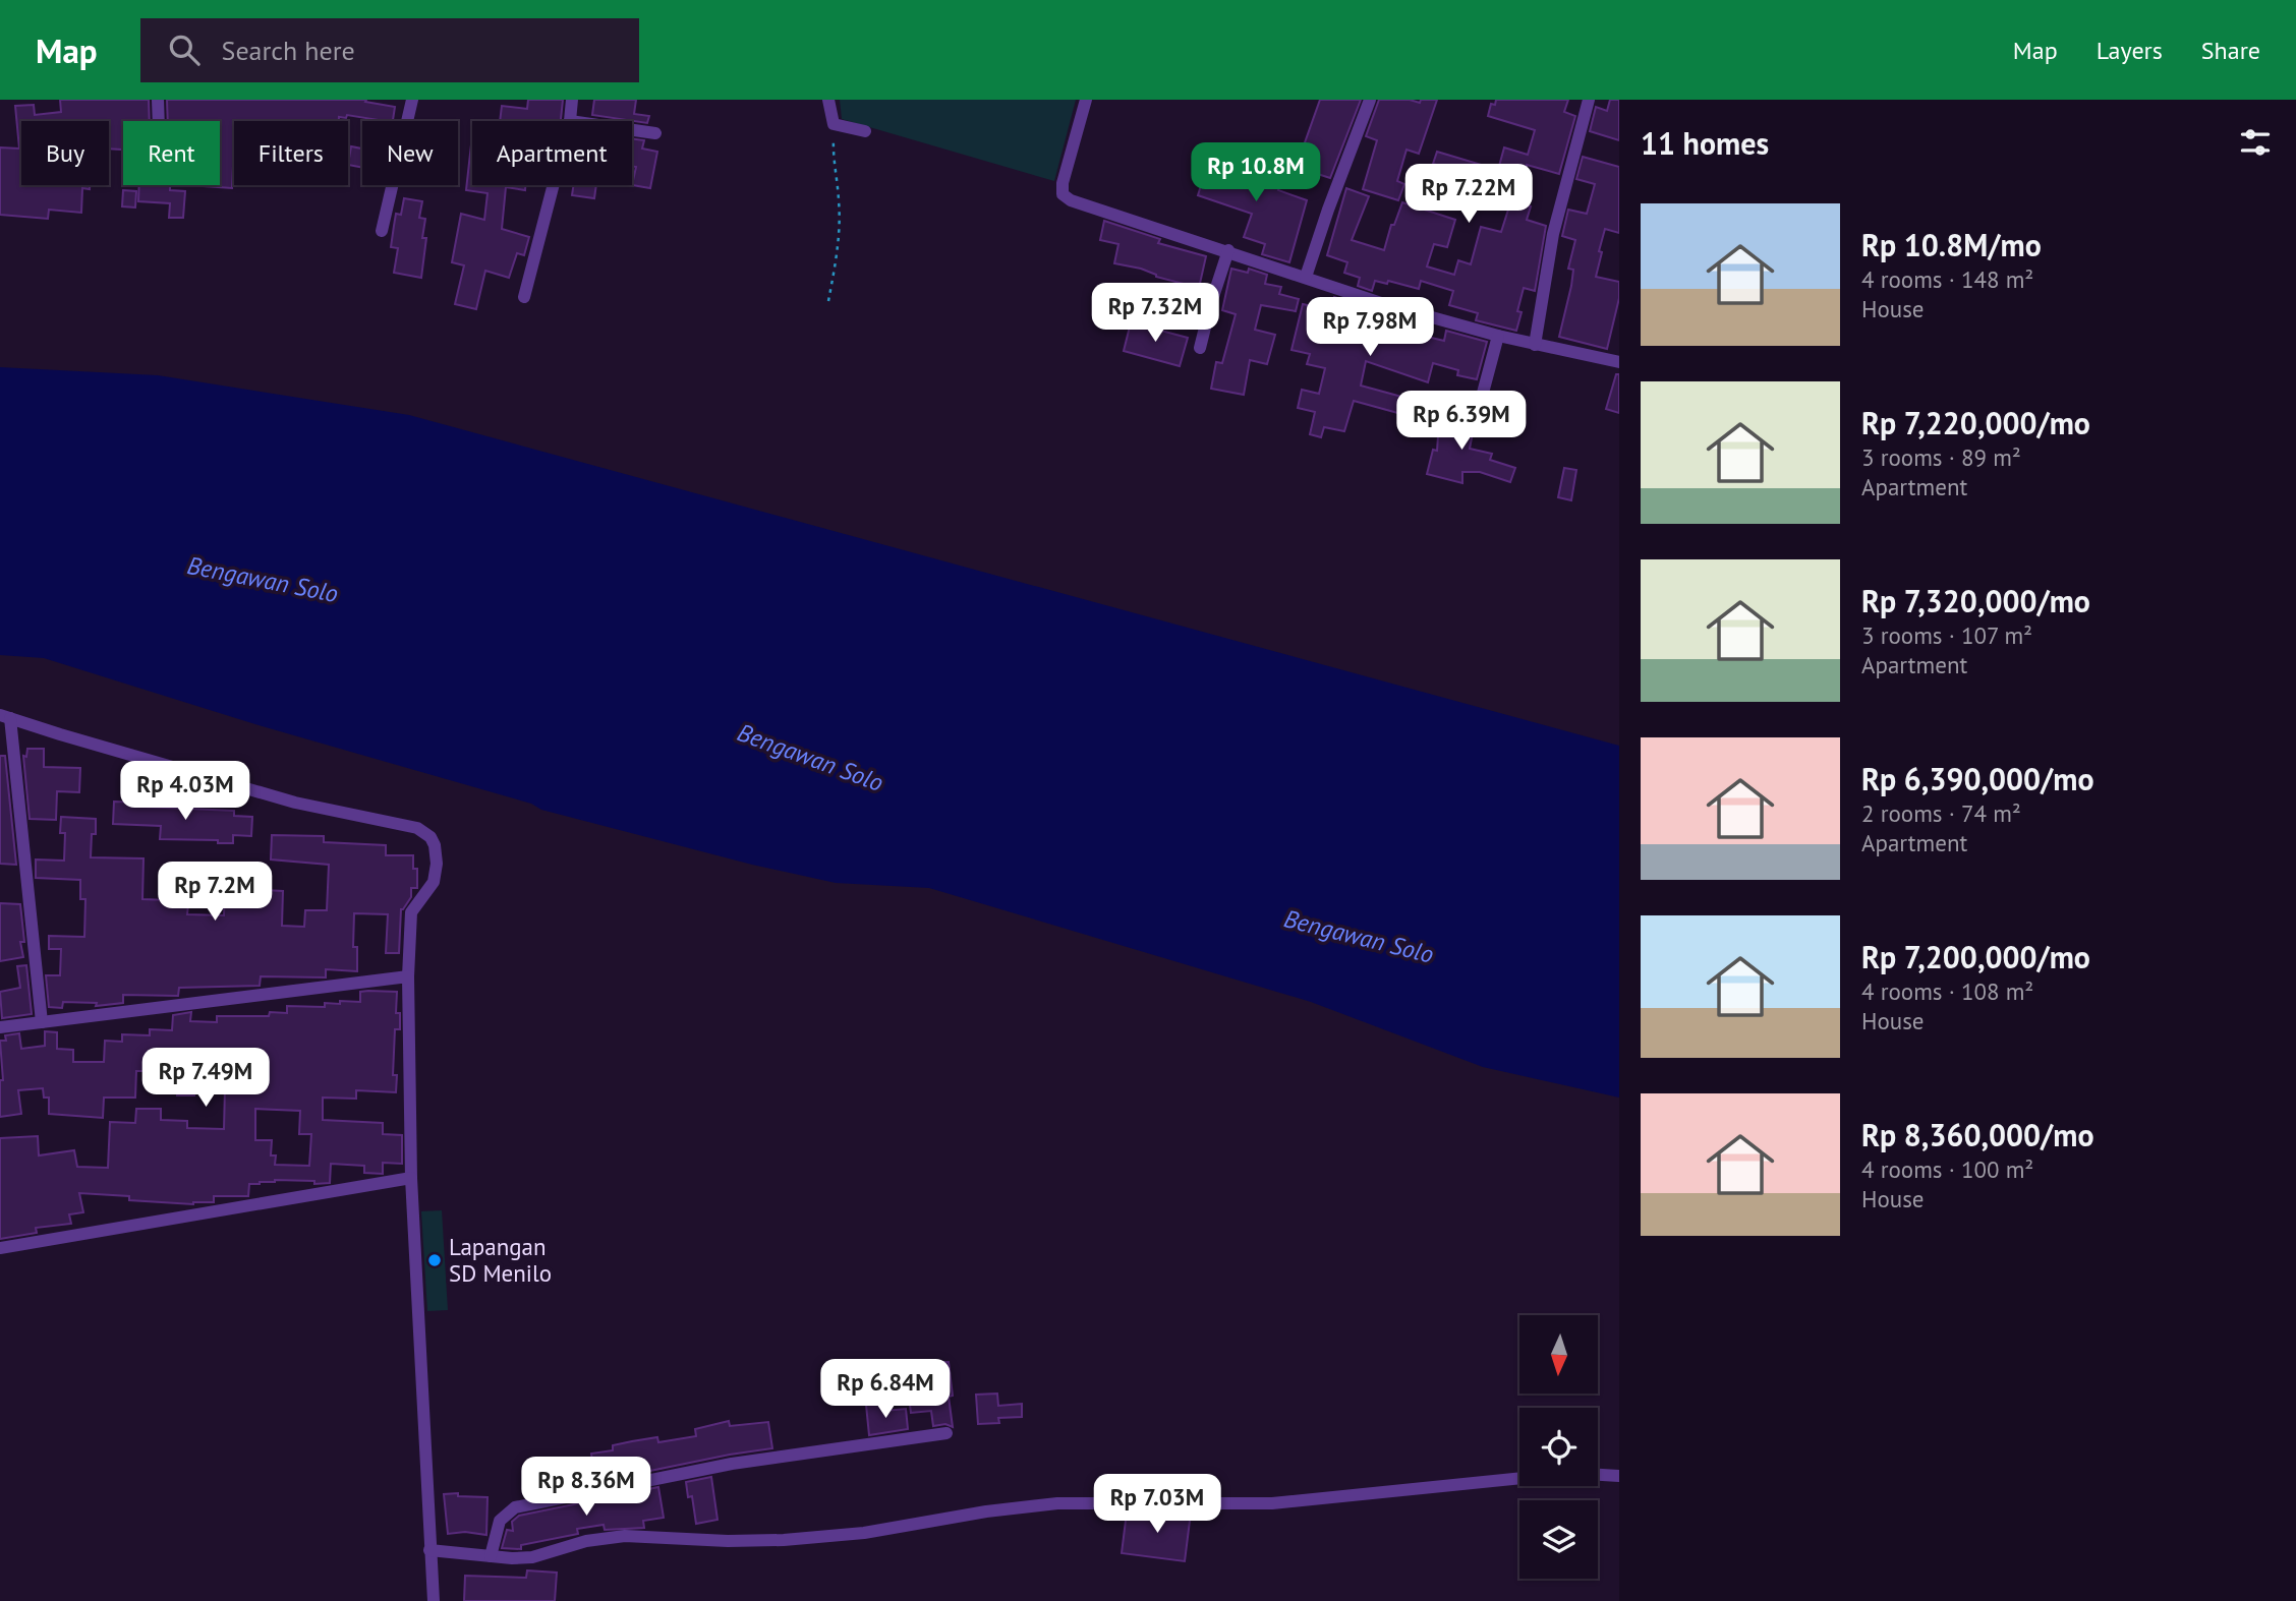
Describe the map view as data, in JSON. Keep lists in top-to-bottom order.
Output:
{
  "water": ["Bengawan Solo"],
  "places": ["Lapangan SD Menilo"],
  "north": "bottom",
  "page": {
    "header": "Map",
    "search": "Search here",
    "nav": ["Map", "Layers", "Share"],
    "heading": "11 homes",
    "chip": [
      "Buy",
      "Rent",
      "Filters",
      "New",
      "Apartment"
    ],
    "price": [
      "Rp 10.8M",
      "Rp 7.22M",
      "Rp 7.32M",
      "Rp 7.98M",
      "Rp 6.39M",
      "Rp 4.03M",
      "Rp 7.2M",
      "Rp 7.49M",
      "Rp 6.84M",
      "Rp 8.36M",
      "Rp 7.03M"
    ],
    "list": [
      {
        "name": "Rp 10.8M/mo",
        "note": "4 rooms · 148 m² · House"
      },
      {
        "name": "Rp 7,220,000/mo",
        "note": "3 rooms · 89 m² · Apartment"
      },
      {
        "name": "Rp 7,320,000/mo",
        "note": "3 rooms · 107 m² · Apartment"
      },
      {
        "name": "Rp 6,390,000/mo",
        "note": "2 rooms · 74 m² · Apartment"
      },
      {
        "name": "Rp 7,200,000/mo",
        "note": "4 rooms · 108 m² · House"
      },
      {
        "name": "Rp 8,360,000/mo",
        "note": "4 rooms · 100 m² · House"
      }
    ]
  }
}
